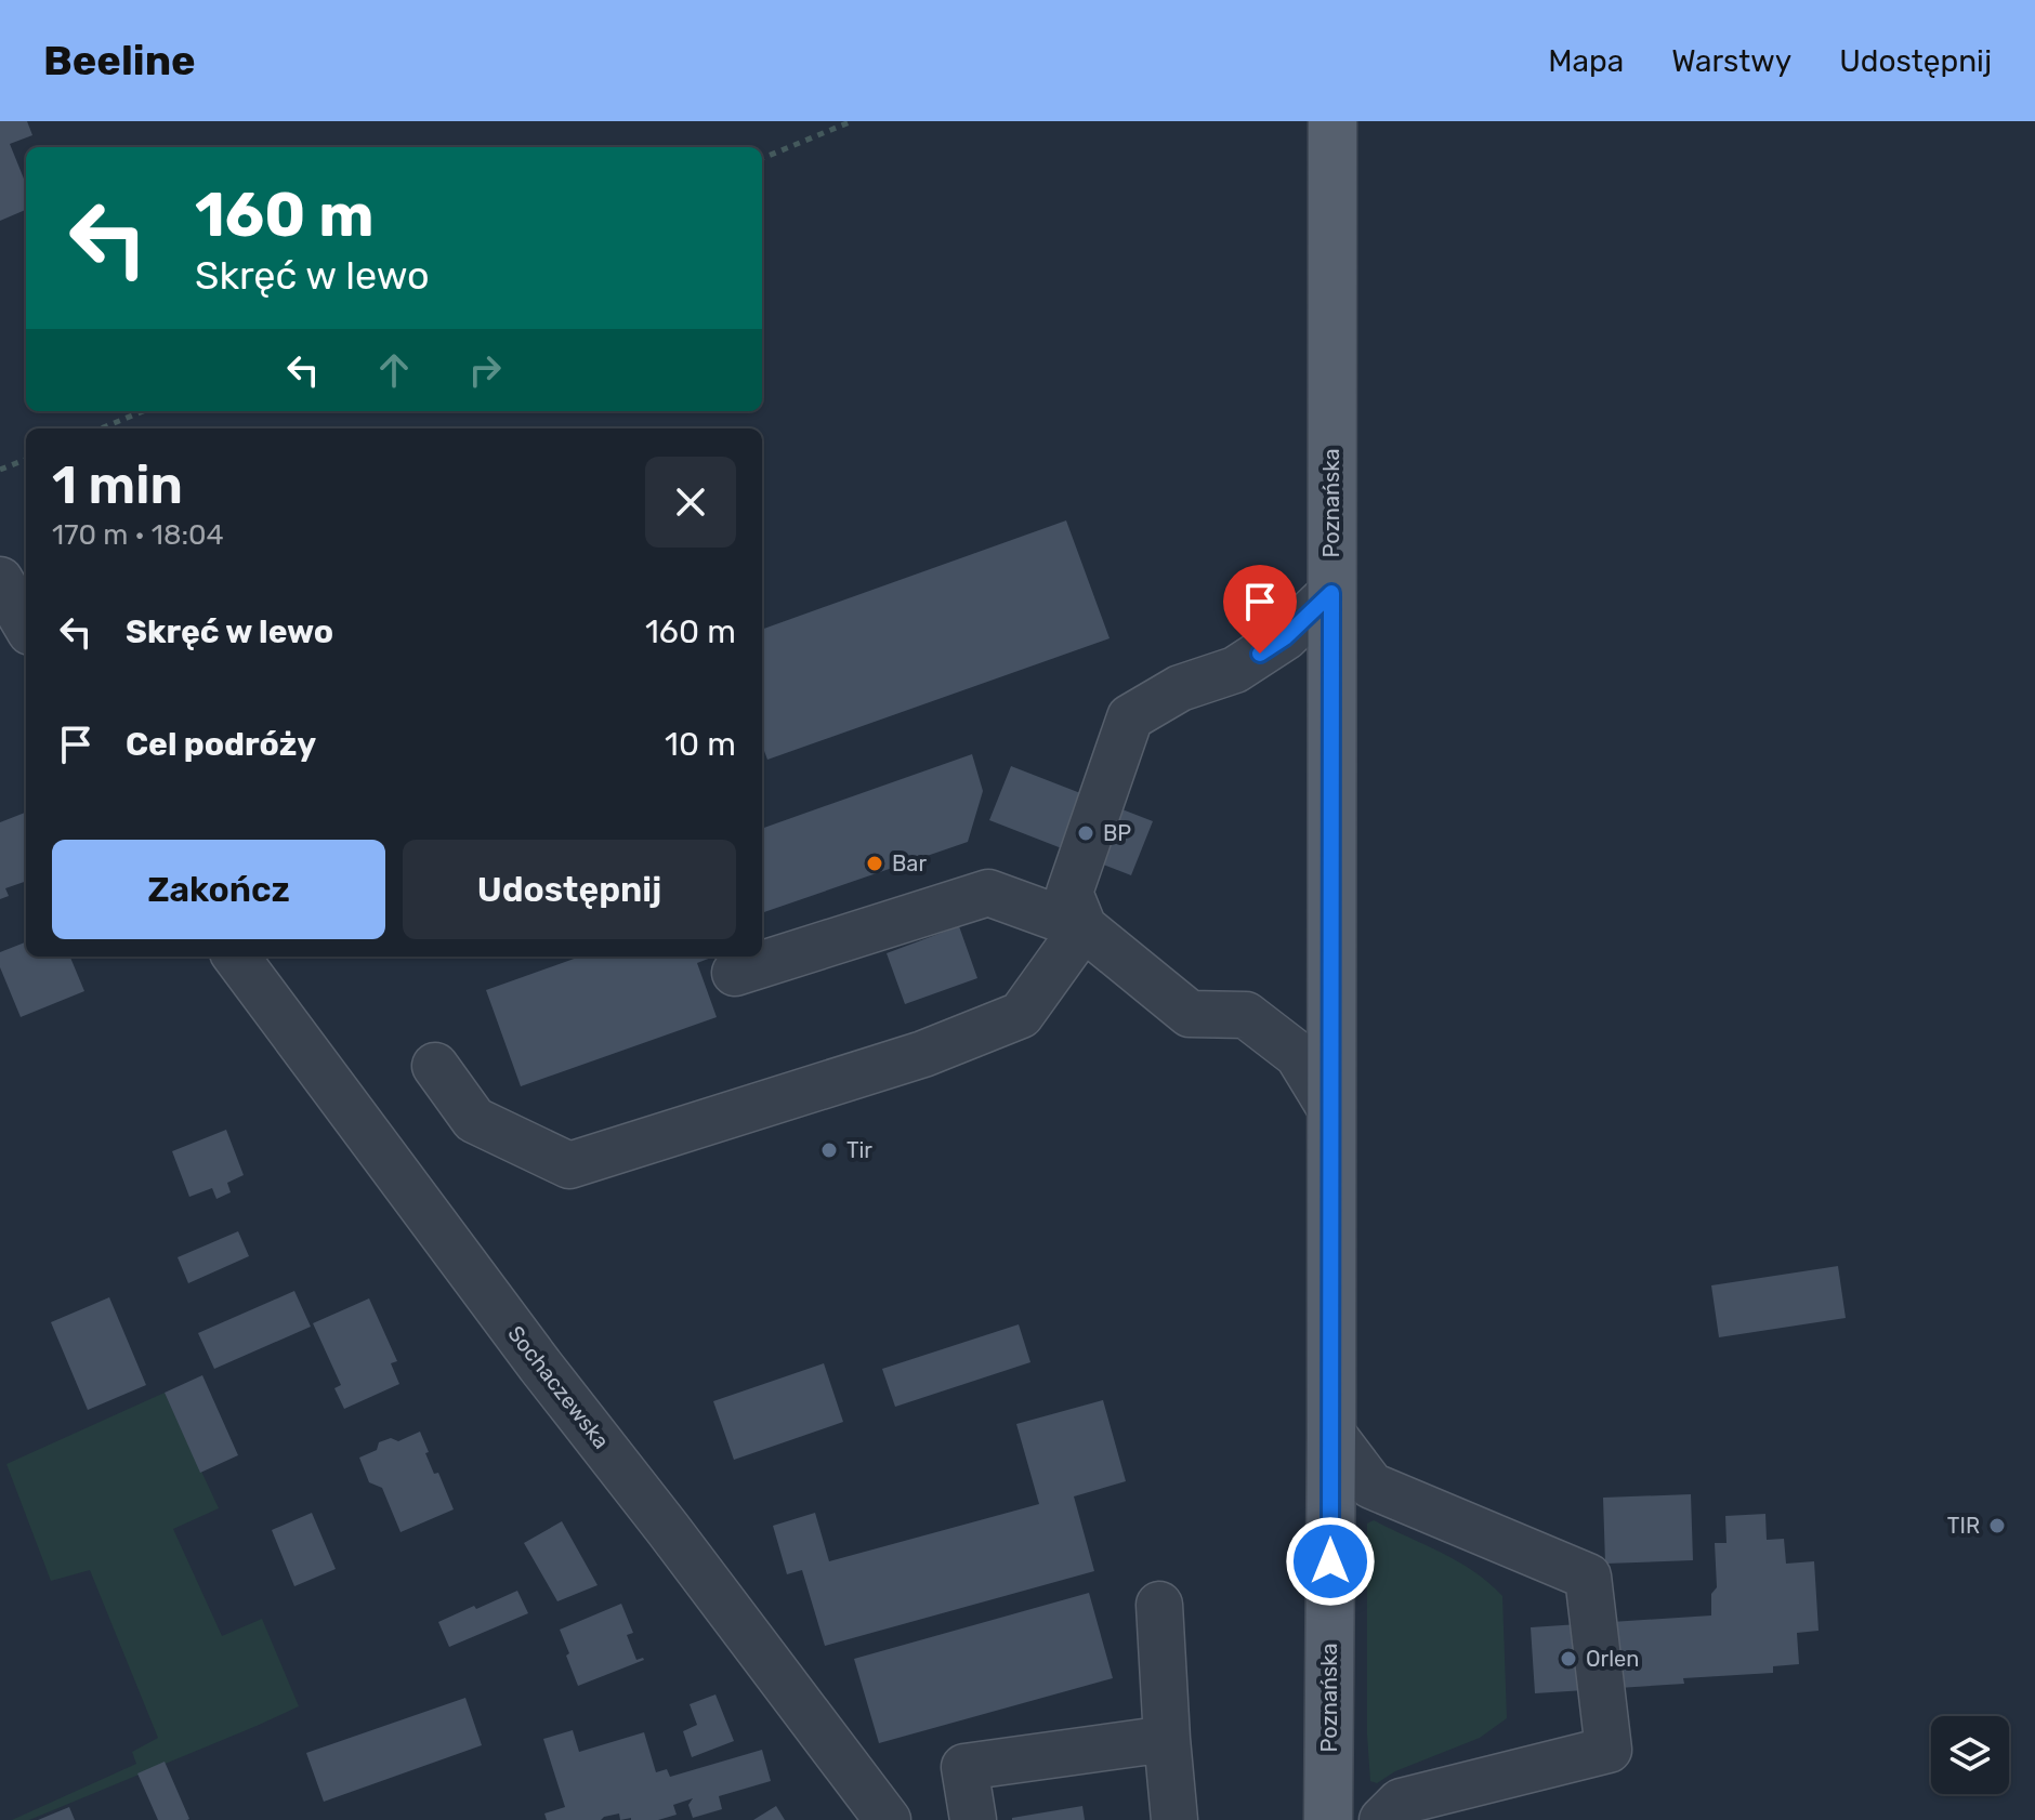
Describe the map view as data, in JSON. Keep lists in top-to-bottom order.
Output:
{
  "streets": {
    "main road": ["Poznańska"],
    "street": ["Sochaczewska"]
  },
  "places": [
    "BP",
    "Bar",
    "Tir",
    "TIR",
    "Orlen"
  ],
  "page": {
    "header": "Beeline",
    "nav": ["Mapa", "Warstwy", "Udostępnij"],
    "turn": ["160 m", "Skręć w lewo"],
    "heading": ["1 min", "170 m · 18:04"],
    "list": [
      {
        "name": "Skręć w lewo",
        "value": "160 m"
      },
      {
        "name": "Cel podróży",
        "value": "10 m"
      }
    ],
    "buttons": ["Zakończ", "Udostępnij"]
  }
}
